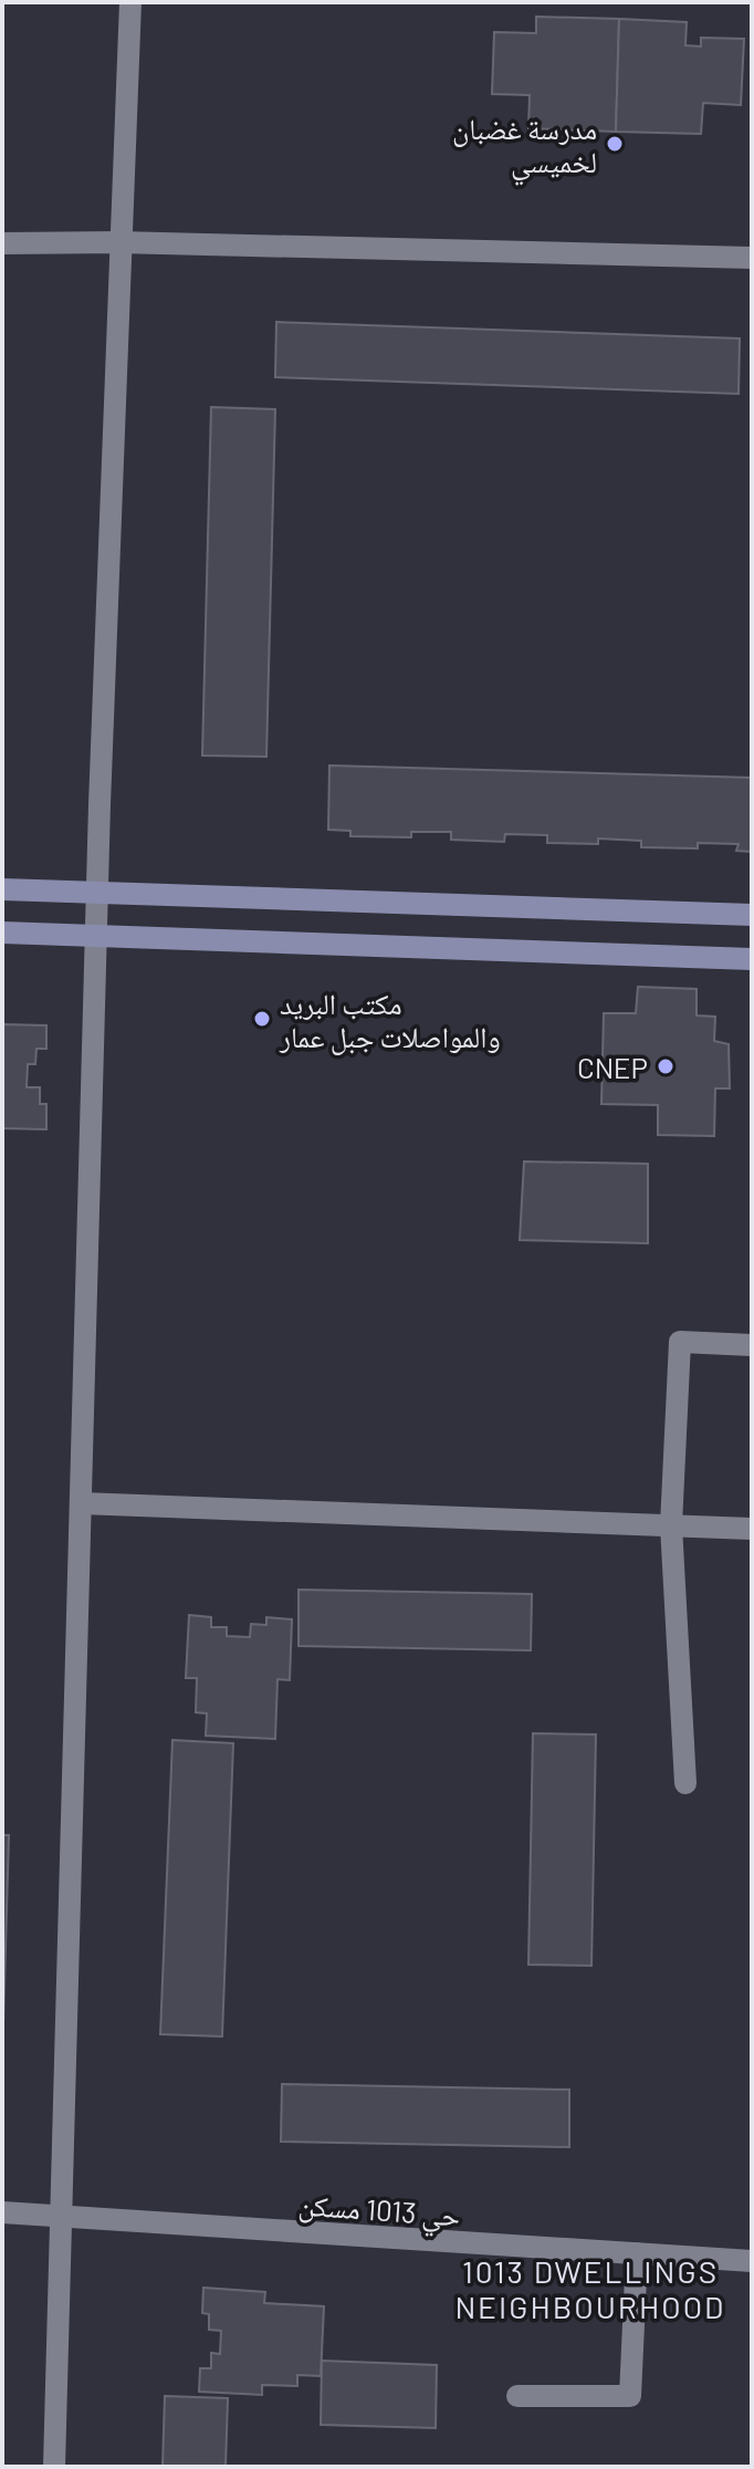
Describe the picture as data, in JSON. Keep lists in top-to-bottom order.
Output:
{
  "streets": {
    "street": ["حي 1013 مسكن"]
  },
  "districts": ["1013 DWELLINGS NEIGHBOURHOOD"],
  "places": ["مدرسة غضبان لخميسي", "مكتب البريد والمواصلات جبل عمار", "CNEP"]
}
